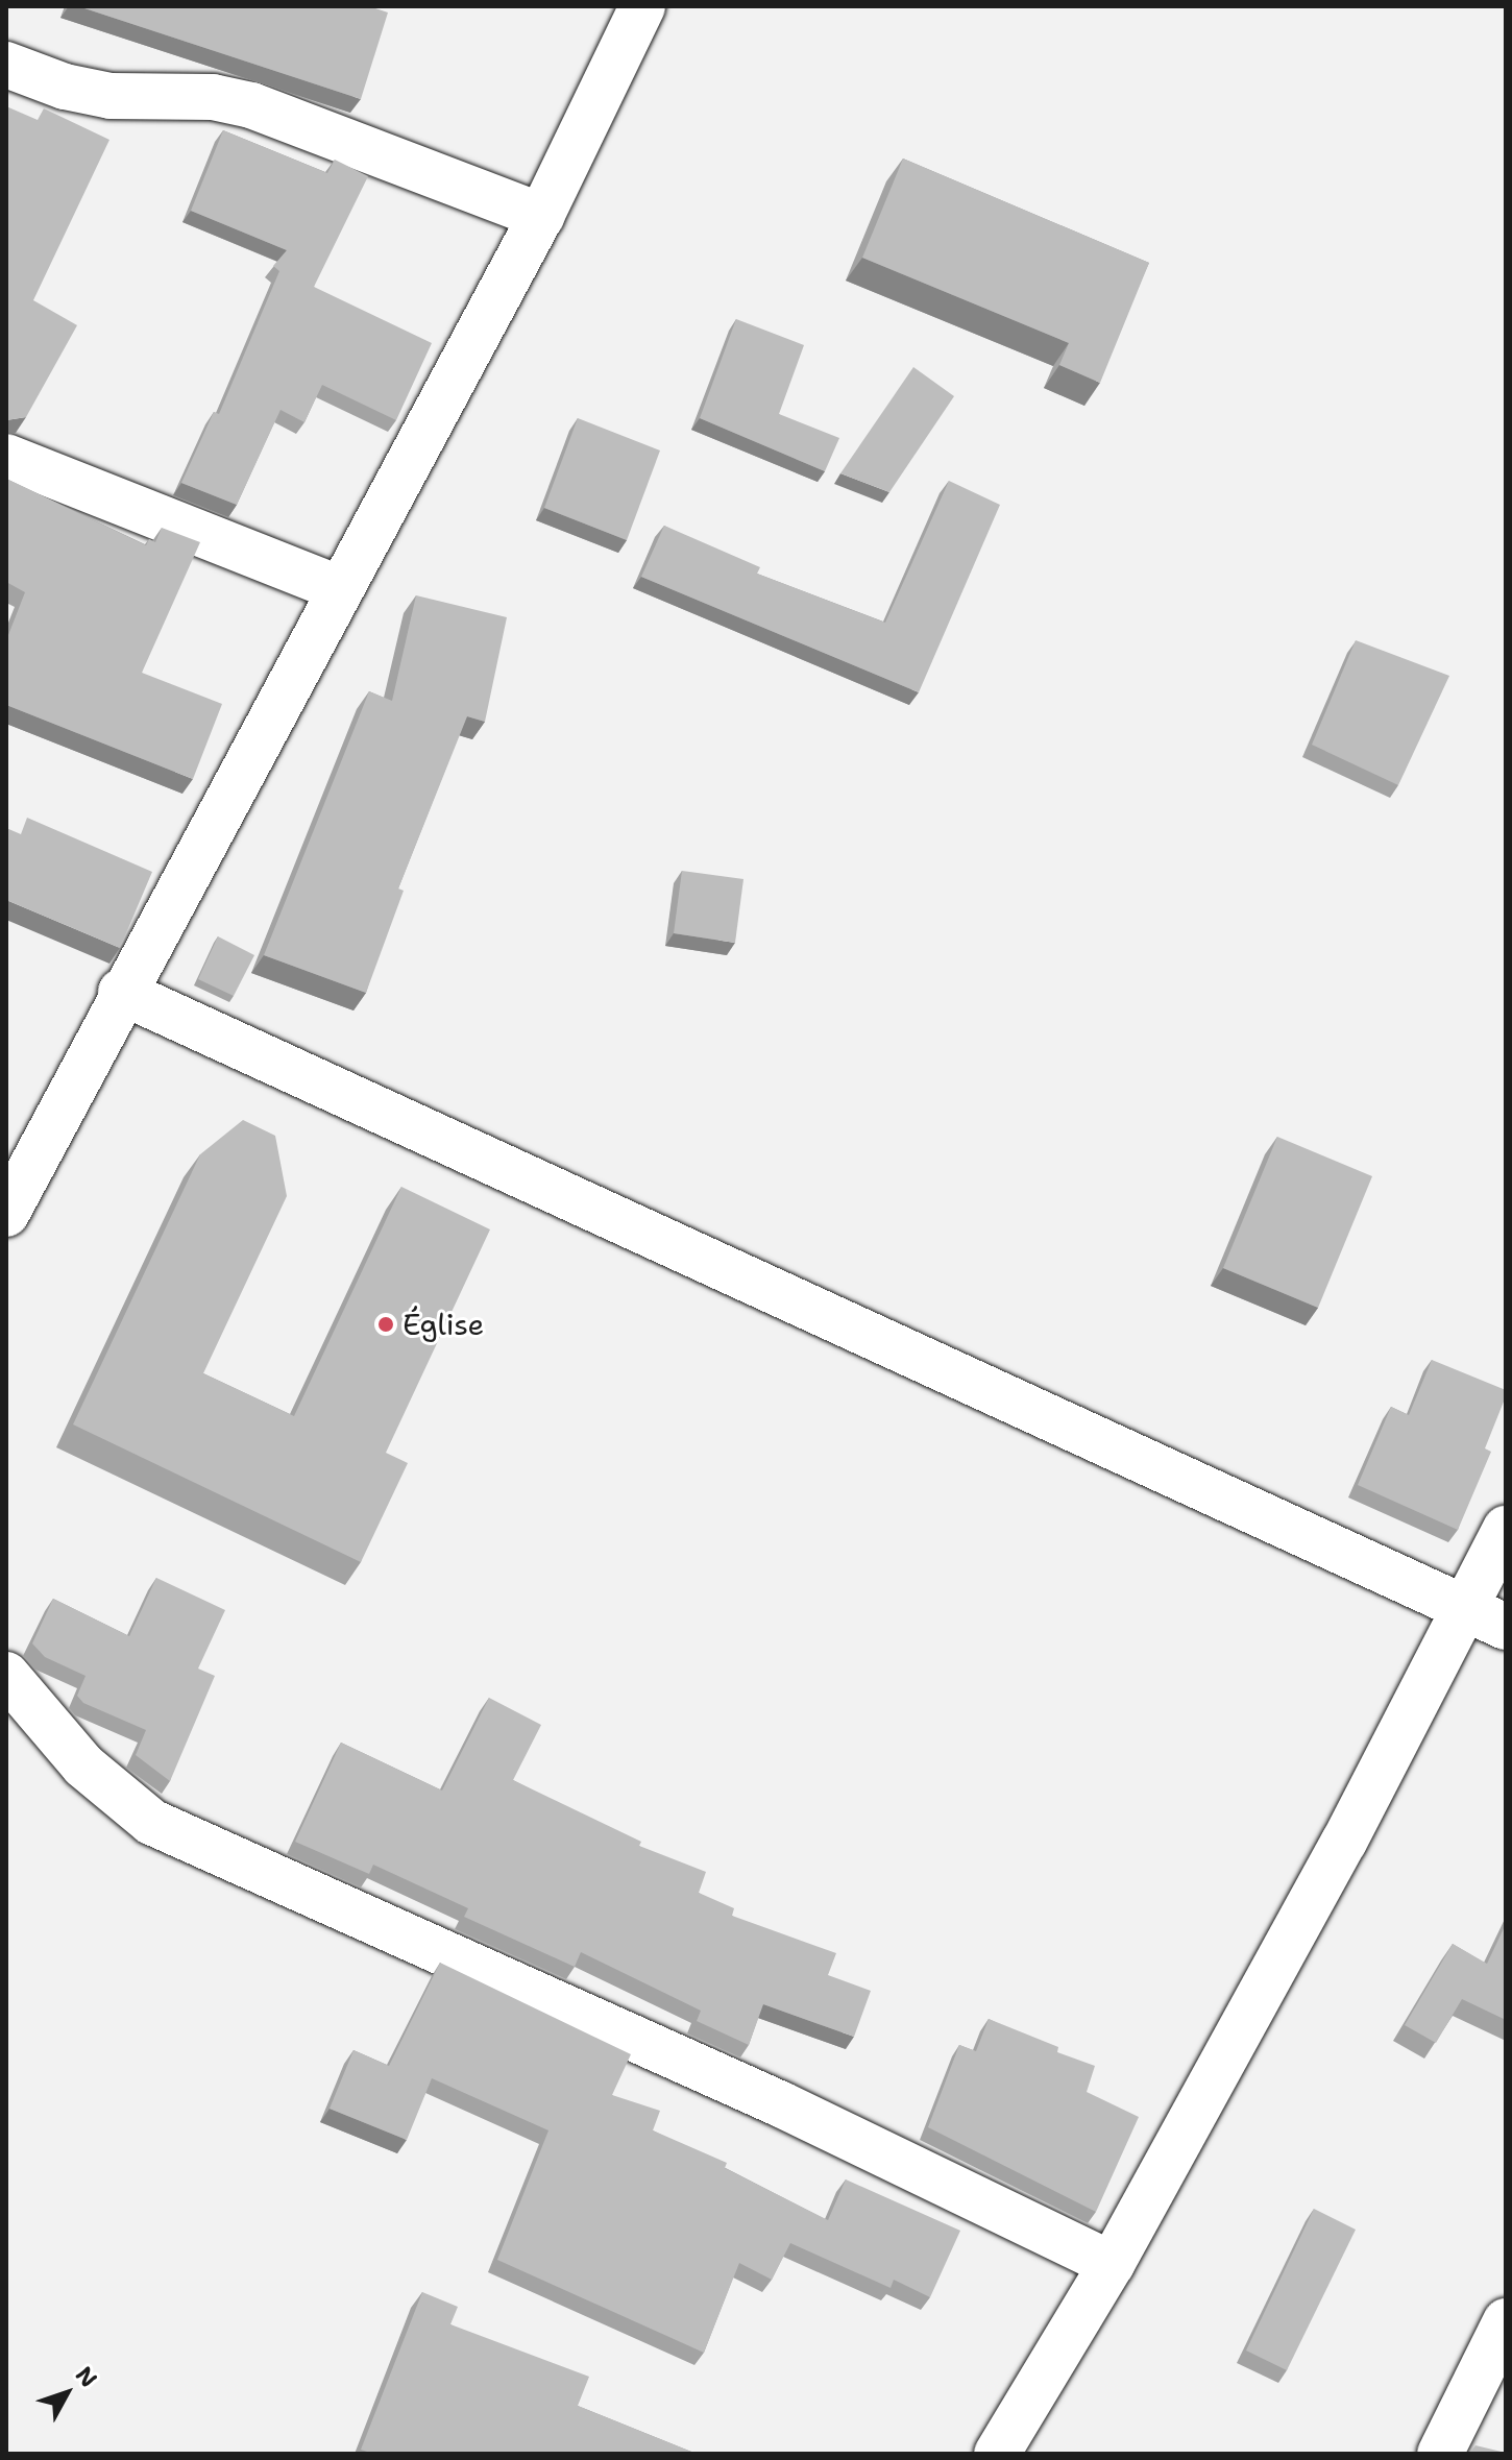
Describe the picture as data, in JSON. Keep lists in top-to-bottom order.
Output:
{
  "places": ["Église"],
  "north": "top right"
}
